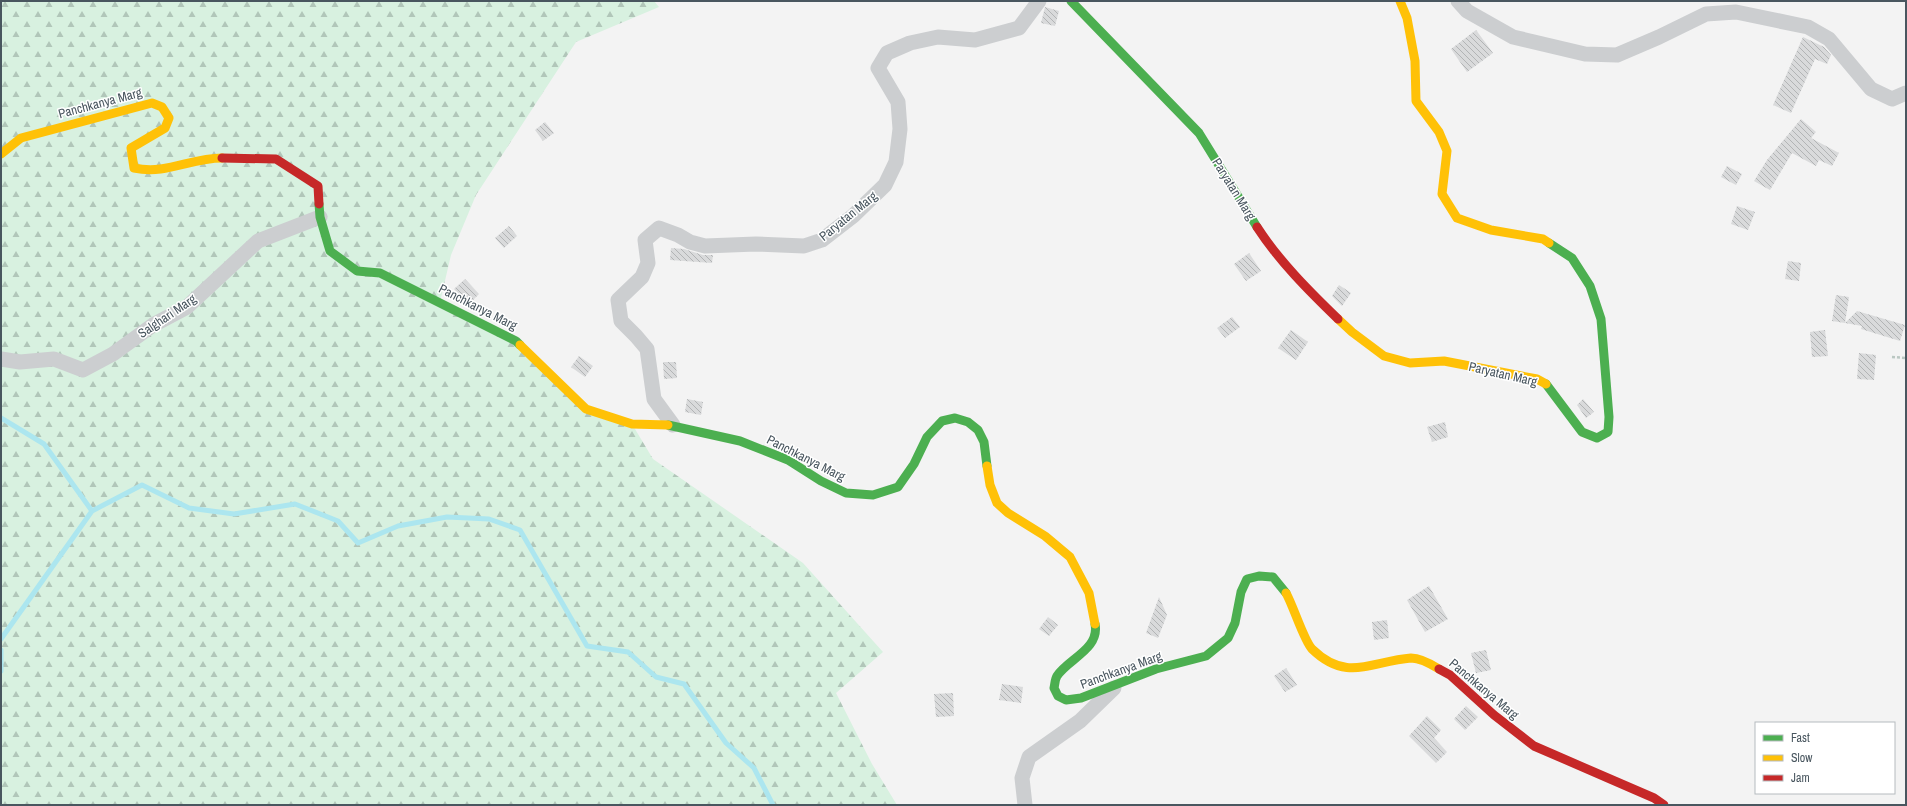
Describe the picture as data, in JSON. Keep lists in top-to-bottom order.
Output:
{
  "streets": {
    "street": ["Panchkanya Marg", "Paryatan Marg", "Salghari Marg"]
  },
  "crossings": [
    ["Panchkanya Marg", "Paryatan Marg"],
    ["Panchkanya Marg", "Salghari Marg"]
  ],
  "legend": ["Fast", "Slow", "Jam"]
}
